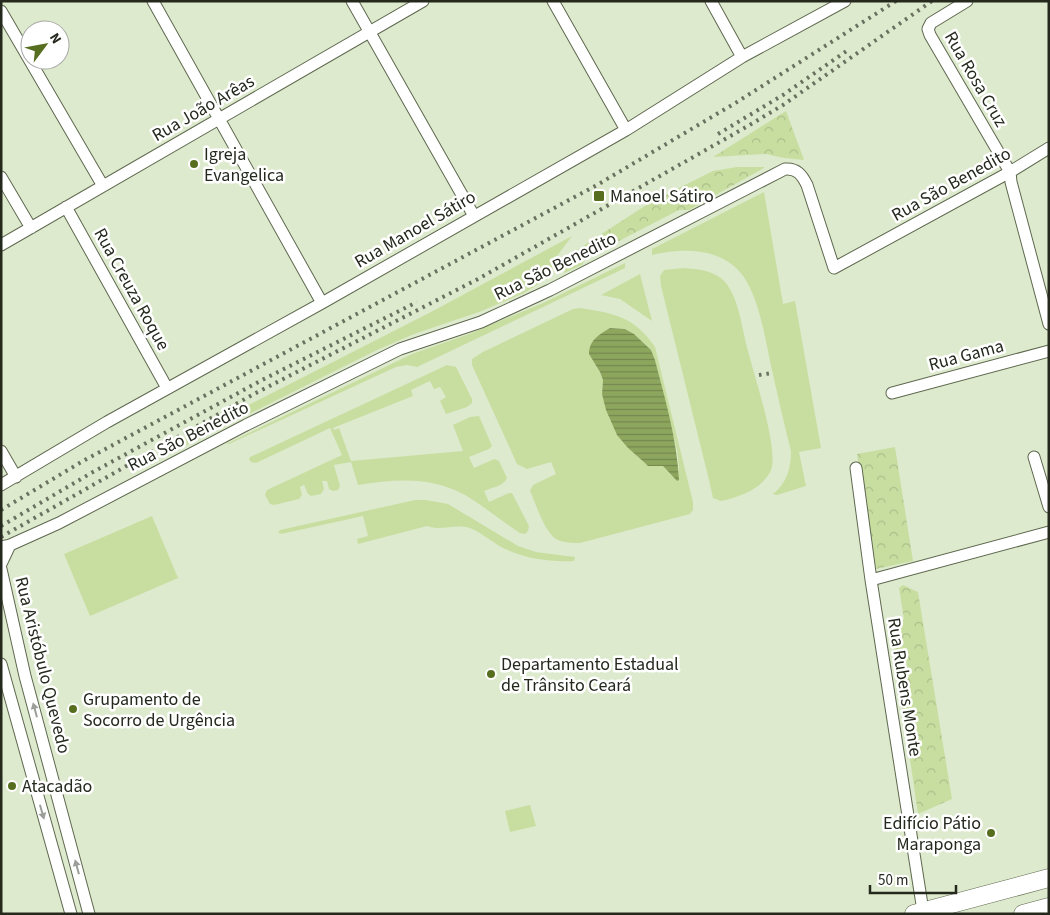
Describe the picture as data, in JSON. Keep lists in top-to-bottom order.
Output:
{
  "streets": {
    "street": [
      "Rua Rosa Cruz",
      "Rua João Arêas",
      "Rua São Benedito",
      "Rua Manoel Sátiro",
      "Rua Creuza Roque",
      "Rua Gama",
      "Rua Aristóbulo Quevedo",
      "Rua Rubens Monte"
    ]
  },
  "crossings": [
    ["Rua Rosa Cruz", "Rua São Benedito"],
    ["Rua João Arêas", "Rua Creuza Roque"],
    ["Rua São Benedito", "Rua Aristóbulo Quevedo"],
    ["Rua Manoel Sátiro", "Rua Creuza Roque"]
  ],
  "places": {
    "other": [
      "Igreja Evangelica",
      "Departamento Estadual de Trânsito Ceará",
      "Grupamento de Socorro de Urgência",
      "Atacadão",
      "Edifício Pátio Maraponga"
    ],
    "transit": ["Manoel Sátiro"]
  },
  "scale_bar": "50 m",
  "north": "top right"
}
